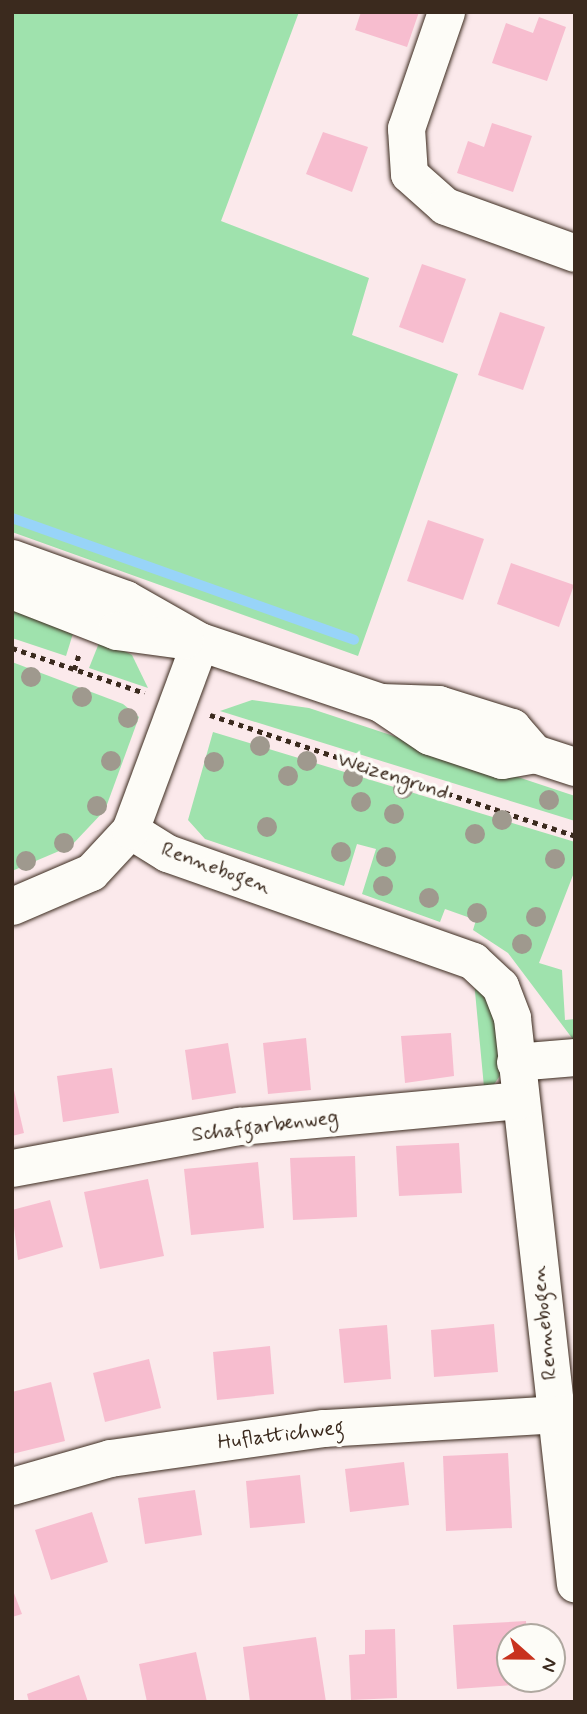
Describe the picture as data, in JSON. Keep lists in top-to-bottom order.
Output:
{
  "streets": {
    "street": ["Rennebogen", "Schafgarbenweg", "Huflattichweg"],
    "path": ["Weizengrund"]
  },
  "crossings": [
    ["Rennebogen", "Schafgarbenweg"],
    ["Rennebogen", "Huflattichweg"]
  ],
  "north": "right"
}
